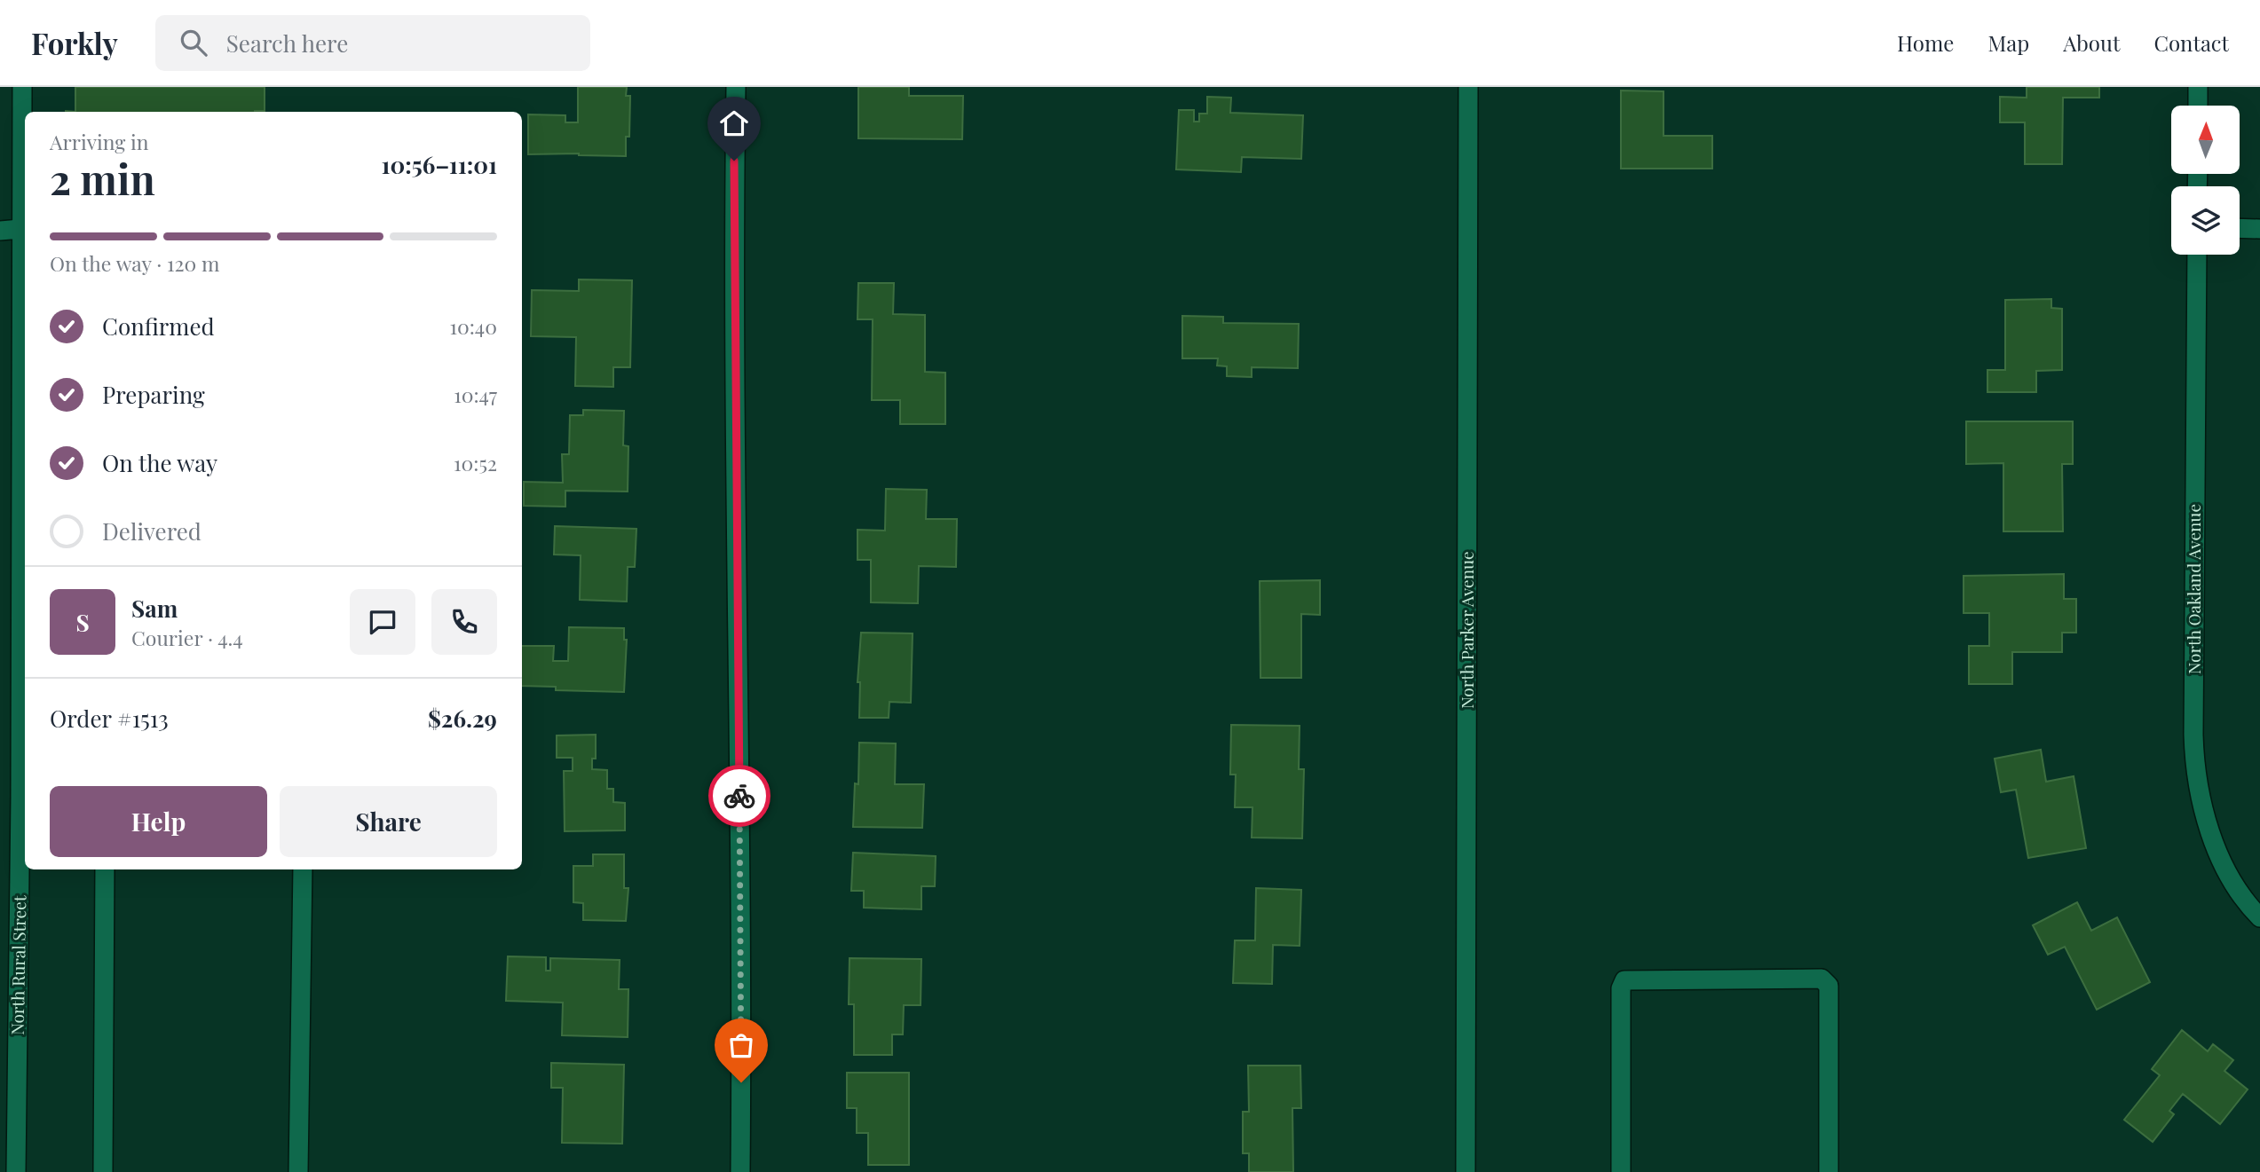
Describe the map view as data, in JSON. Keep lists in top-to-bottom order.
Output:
{
  "streets": {
    "street": ["North Oakland Avenue", "North Parker Avenue", "North Rural Street"]
  },
  "north": "top",
  "page": {
    "header": "Forkly",
    "search": "Search here",
    "nav": [
      "Home",
      "Map",
      "About",
      "Contact"
    ],
    "heading": ["2 min", "Arriving in", "10:56–11:01"],
    "panel": [
      "Sam",
      "Courier · 4.4",
      "Order #1513",
      "$26.29"
    ],
    "bar": "On the way · 120 m",
    "list": [
      ["Confirmed", "10:40"],
      ["Preparing", "10:47"],
      ["On the way", "10:52"],
      "Delivered"
    ],
    "round": "S",
    "buttons": ["Help", "Share"]
  }
}
